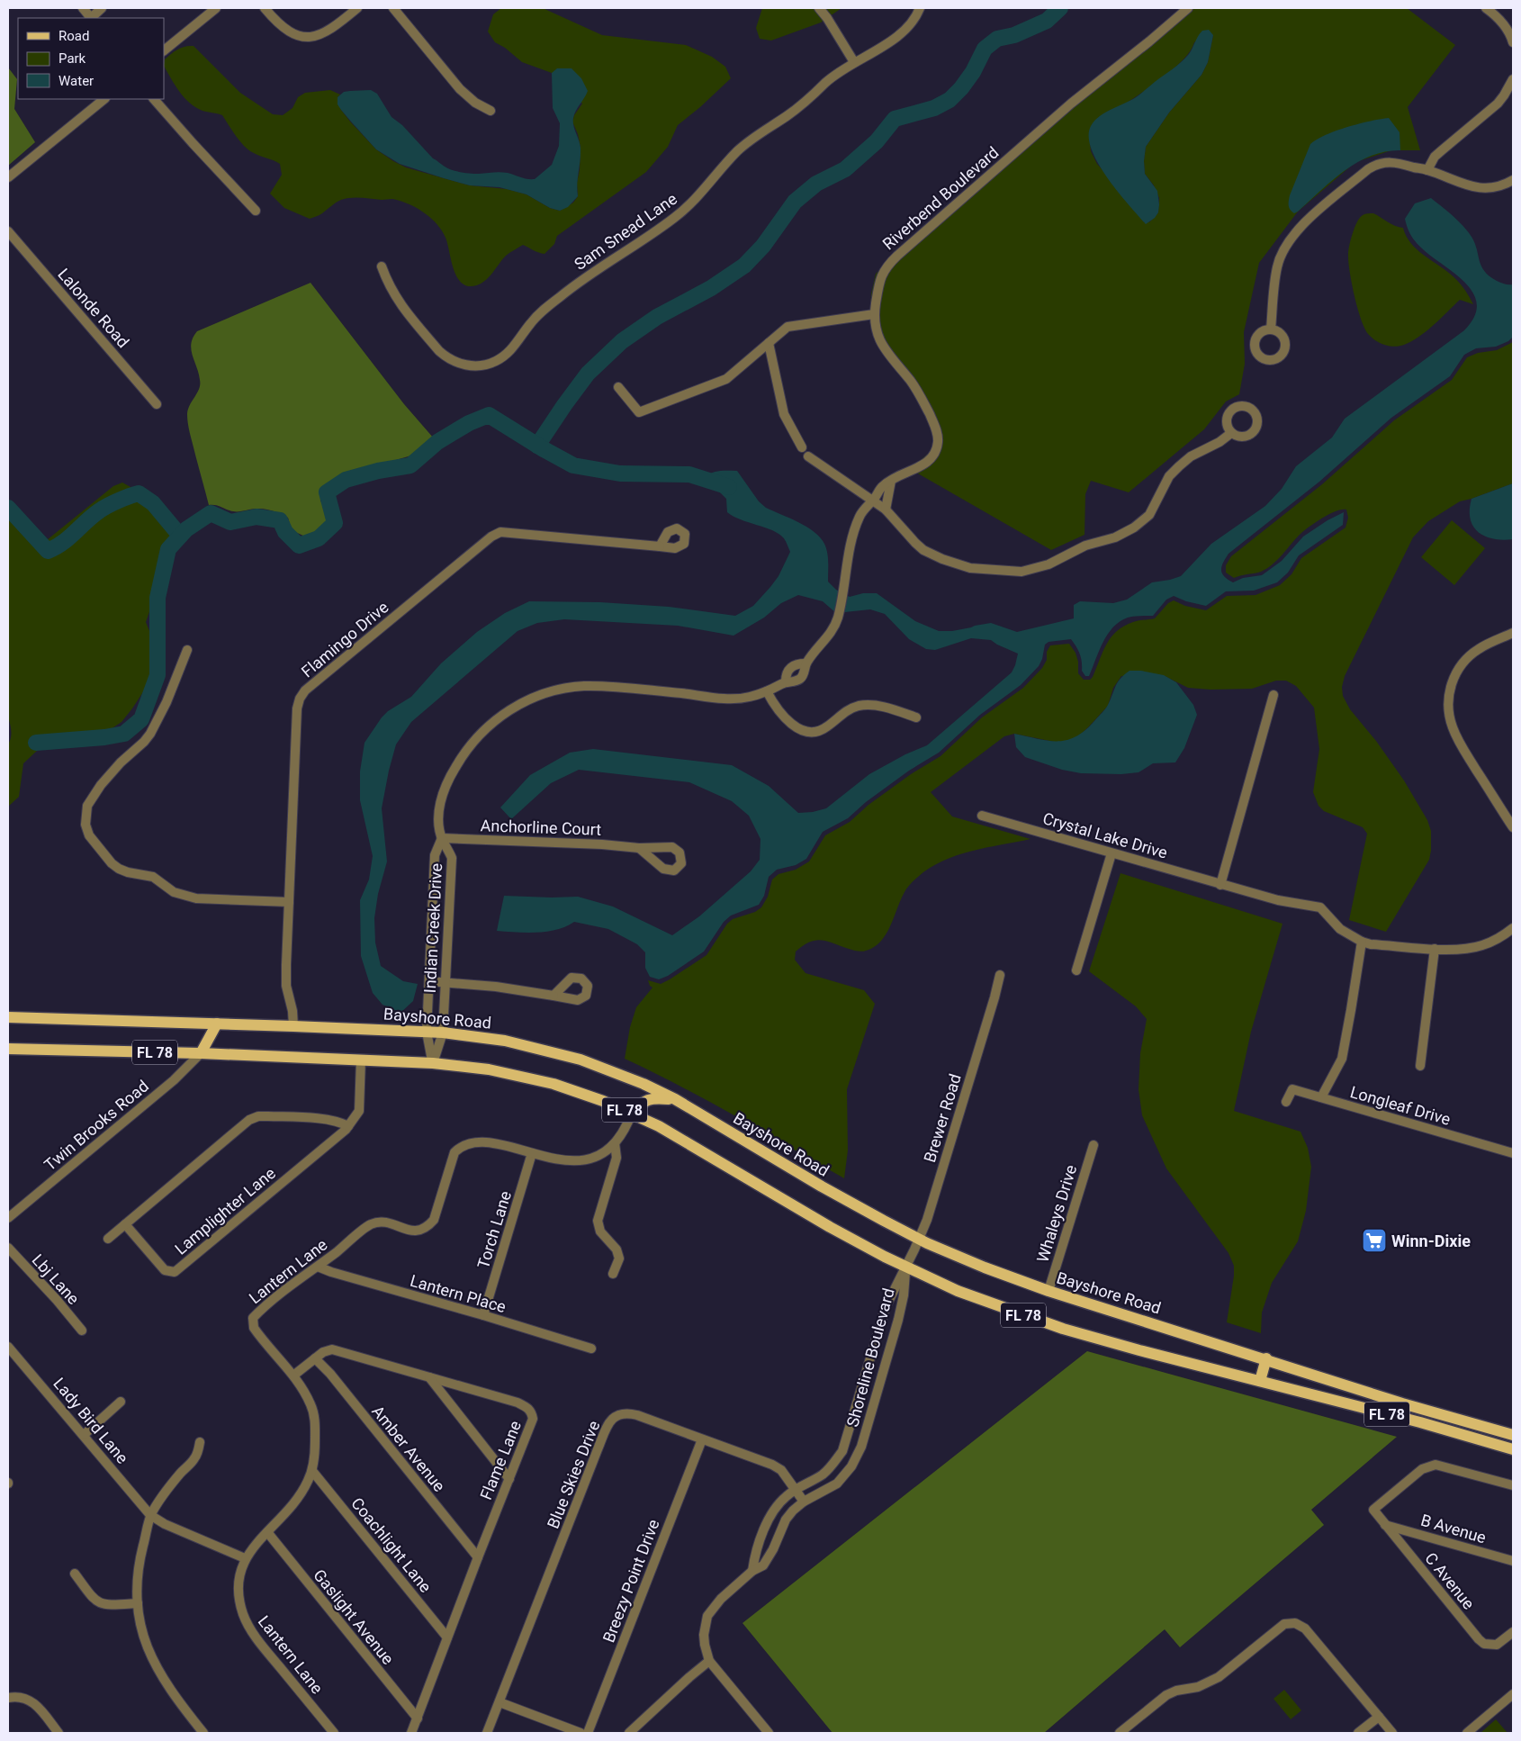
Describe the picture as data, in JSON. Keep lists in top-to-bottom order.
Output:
{
  "streets": {
    "main road": ["Bayshore Road", "FL 78"],
    "street": [
      "Riverbend Boulevard",
      "Sam Snead Lane",
      "Lalonde Road",
      "Flamingo Drive",
      "Anchorline Court",
      "Crystal Lake Drive",
      "Indian Creek Drive",
      "Longleaf Drive",
      "Brewer Road",
      "Twin Brooks Road",
      "Lamplighter Lane",
      "Whaleys Drive",
      "Torch Lane",
      "Lantern Lane",
      "Lbj Lane",
      "Lantern Place",
      "Shoreline Boulevard",
      "Lady Bird Lane",
      "Amber Avenue",
      "Flame Lane",
      "Blue Skies Drive",
      "B Avenue",
      "Coachlight Lane",
      "Breezy Point Drive",
      "C Avenue",
      "Gaslight Avenue"
    ]
  },
  "crossings": [
    ["Riverbend Boulevard", "Indian Creek Drive"],
    ["Flamingo Drive", "Bayshore Road"],
    ["Anchorline Court", "Indian Creek Drive"],
    ["Indian Creek Drive", "Bayshore Road"],
    ["Indian Creek Drive", "FL 78"],
    ["Bayshore Road", "Brewer Road"],
    ["Bayshore Road", "Whaleys Drive"],
    ["FL 78", "Brewer Road"],
    ["FL 78", "Twin Brooks Road"],
    ["FL 78", "Lamplighter Lane"],
    ["FL 78", "Lantern Lane"],
    ["FL 78", "Shoreline Boulevard"],
    ["Brewer Road", "Shoreline Boulevard"],
    ["Torch Lane", "Lantern Lane"],
    ["Torch Lane", "Lantern Place"],
    ["Lantern Lane", "Lantern Place"],
    ["Lantern Lane", "Flame Lane"],
    ["Lantern Lane", "Coachlight Lane"],
    ["Lantern Lane", "Gaslight Avenue"],
    ["Shoreline Boulevard", "Blue Skies Drive"],
    ["Amber Avenue", "Flame Lane"],
    ["Flame Lane", "Coachlight Lane"],
    ["Flame Lane", "Gaslight Avenue"],
    ["Blue Skies Drive", "Breezy Point Drive"],
    ["B Avenue", "C Avenue"]
  ],
  "places": {
    "supermarket": ["Winn-Dixie"]
  },
  "legend": ["Road", "Park", "Water"]
}
